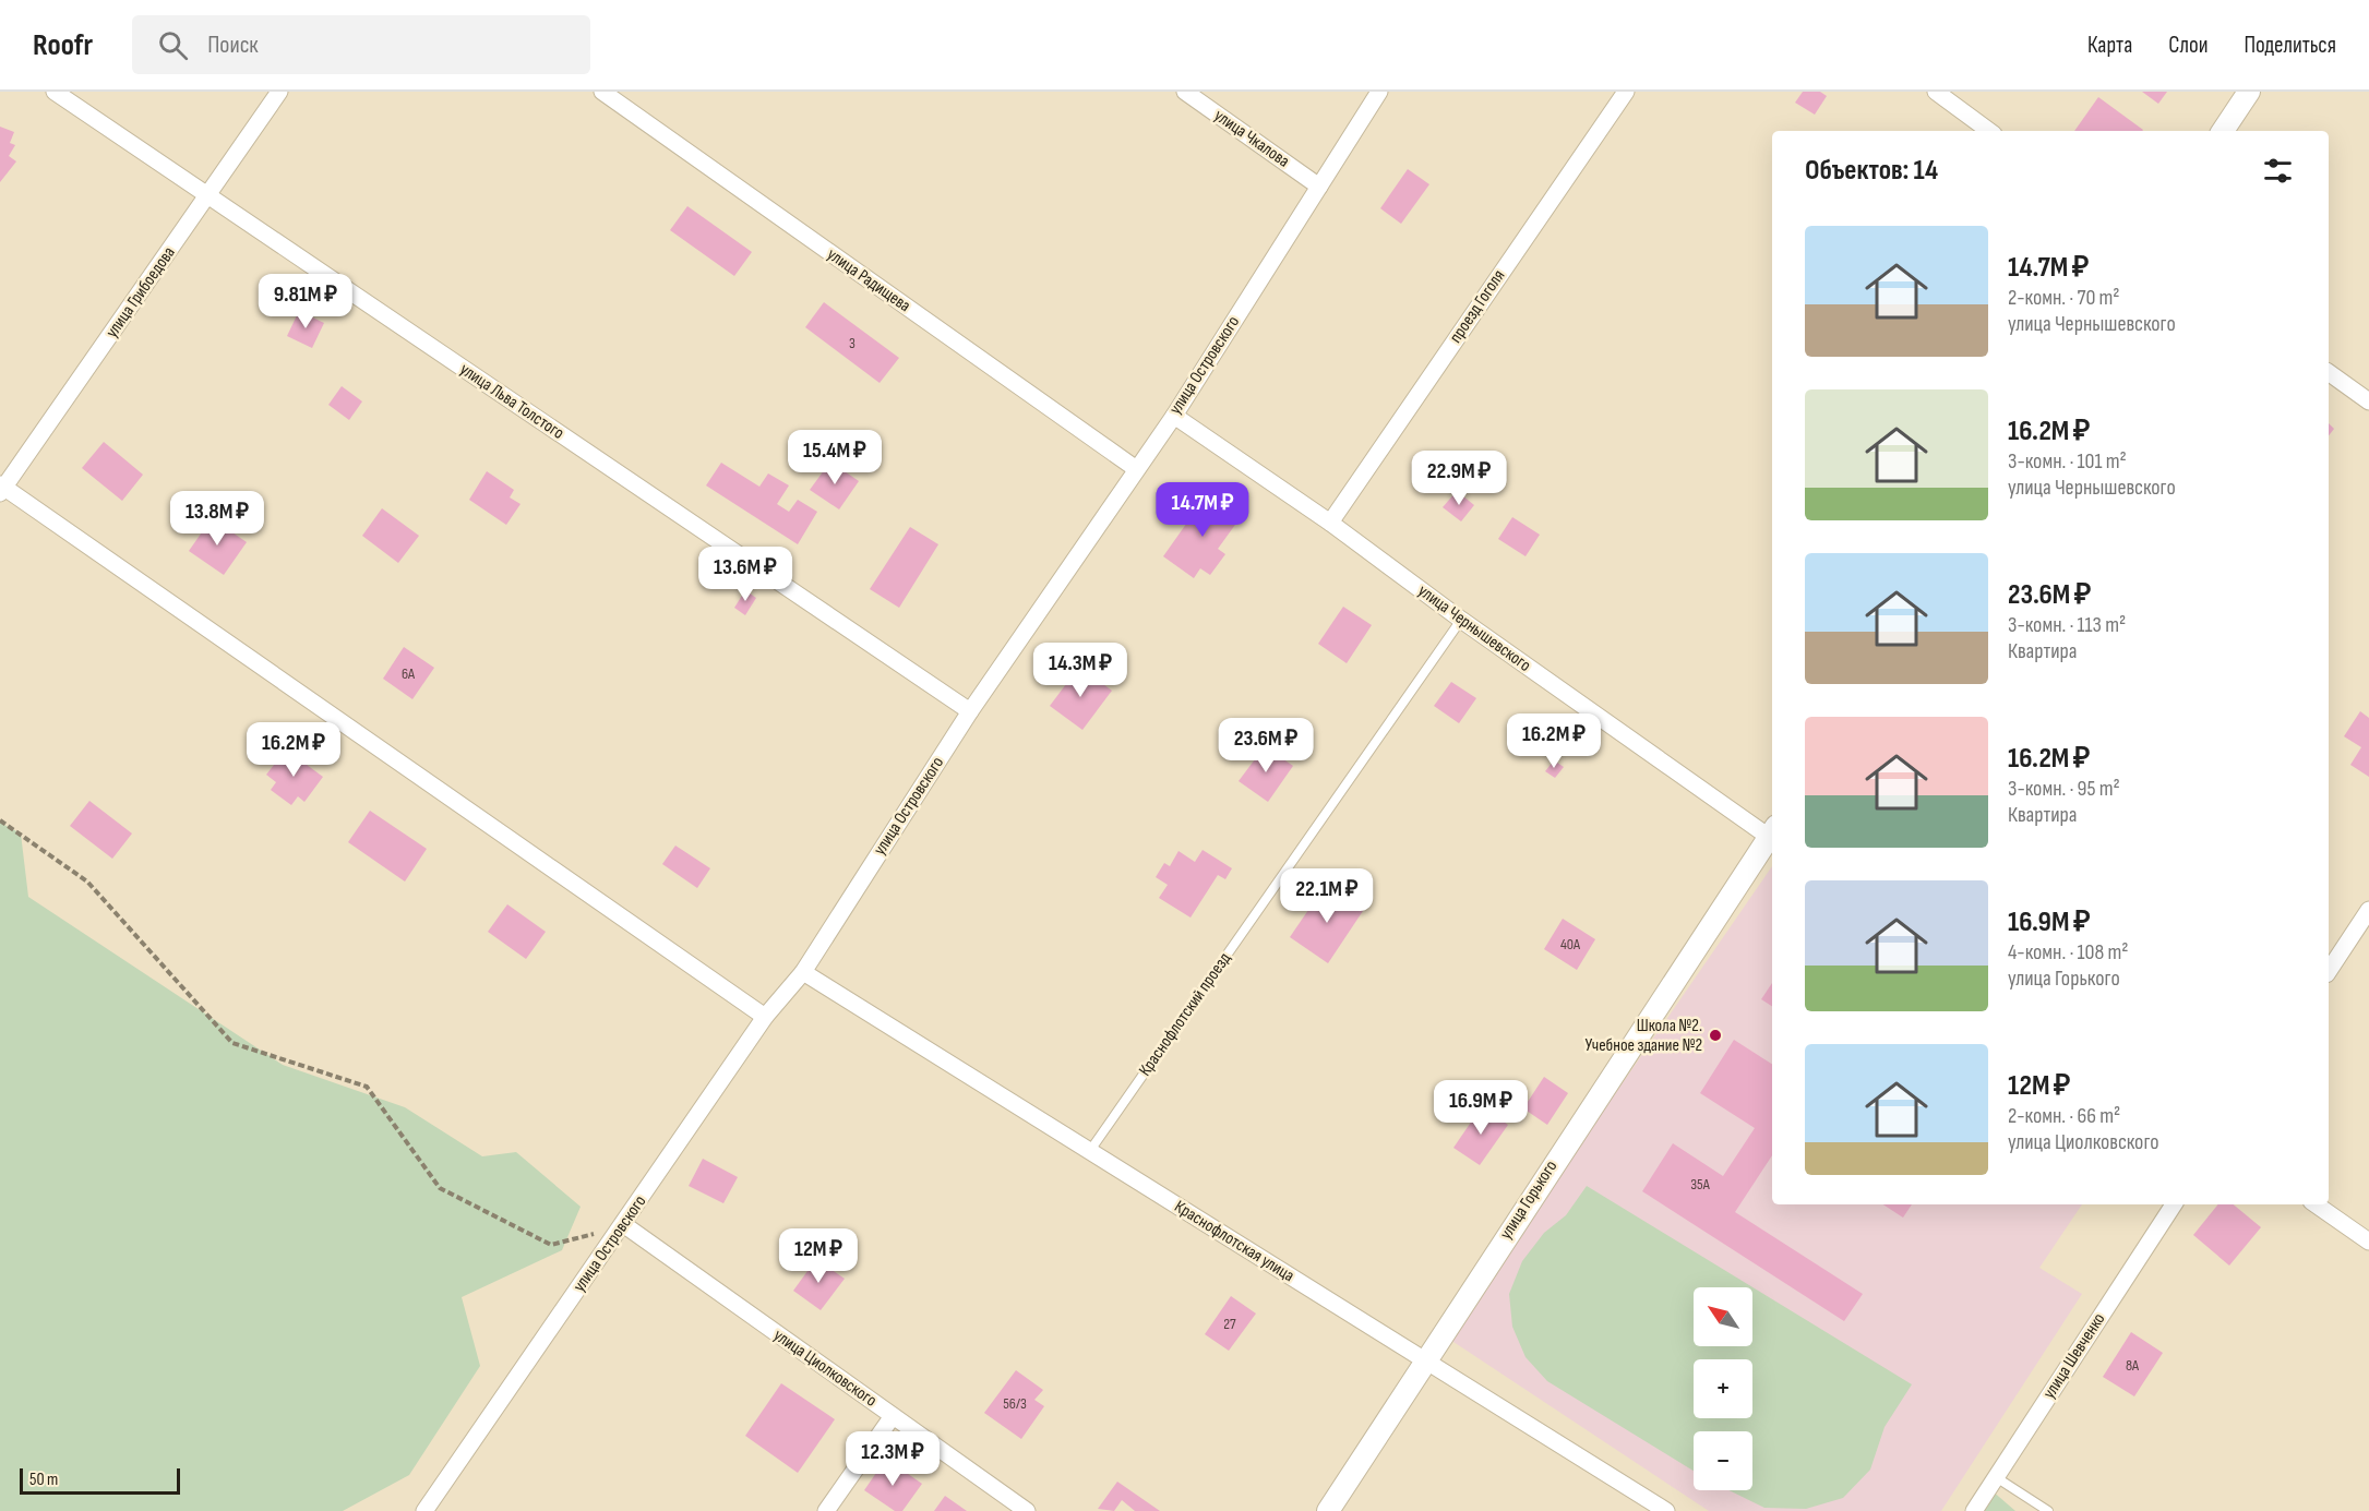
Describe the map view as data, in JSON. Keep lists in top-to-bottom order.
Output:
{
  "streets": {
    "street": [
      "улица Чкалова",
      "улица Радищева",
      "улица Грибоедова",
      "проезд Гоголя",
      "улица Островского",
      "улица Льва Толстого",
      "улица Чернышевского",
      "улица Горького",
      "Краснофлотская улица",
      "улица Шевченко",
      "улица Циолковского"
    ],
    "lane": ["Краснофлотский проезд"]
  },
  "crossings": [
    ["улица Чкалова", "улица Островского"],
    ["улица Радищева", "улица Островского"],
    ["улица Грибоедова", "улица Льва Толстого"],
    ["проезд Гоголя", "улица Чернышевского"],
    ["улица Островского", "улица Льва Толстого"],
    ["улица Островского", "улица Чернышевского"],
    ["улица Островского", "Краснофлотская улица"],
    ["улица Островского", "улица Циолковского"],
    ["улица Чернышевского", "Краснофлотский проезд"],
    ["Краснофлотский проезд", "Краснофлотская улица"],
    ["улица Горького", "Краснофлотская улица"]
  ],
  "places": ["Школа №2. Учебное здание №2"],
  "house_numbers": [
    "3",
    "6А",
    "40А",
    "35А",
    "27",
    "8А",
    "56/3"
  ],
  "scale_bar": "50 m",
  "north": "top left",
  "page": {
    "header": "Roofr",
    "search": "Поиск",
    "nav": ["Карта", "Слои", "Поделиться"],
    "heading": "Объектов: 14",
    "list": [
      {
        "name": "14.7M ₽",
        "note": "2-комн. · 70 m² · улица Чернышевского"
      },
      {
        "name": "16.2M ₽",
        "note": "3-комн. · 101 m² · улица Чернышевского"
      },
      {
        "name": "23.6M ₽",
        "note": "3-комн. · 113 m² · Квартира"
      },
      {
        "name": "16.2M ₽",
        "note": "3-комн. · 95 m² · Квартира"
      },
      {
        "name": "16.9M ₽",
        "note": "4-комн. · 108 m² · улица Горького"
      },
      {
        "name": "12M ₽",
        "note": "2-комн. · 66 m² · улица Циолковского"
      }
    ],
    "price": [
      "9.81M ₽",
      "15.4M ₽",
      "22.9M ₽",
      "14.7M ₽",
      "13.8M ₽",
      "13.6M ₽",
      "14.3M ₽",
      "16.2M ₽",
      "23.6M ₽",
      "16.2M ₽",
      "22.1M ₽",
      "16.9M ₽",
      "12M ₽",
      "12.3M ₽"
    ],
    "map_buttons": ["+", "−"],
    "scale": "50 m"
  }
}
